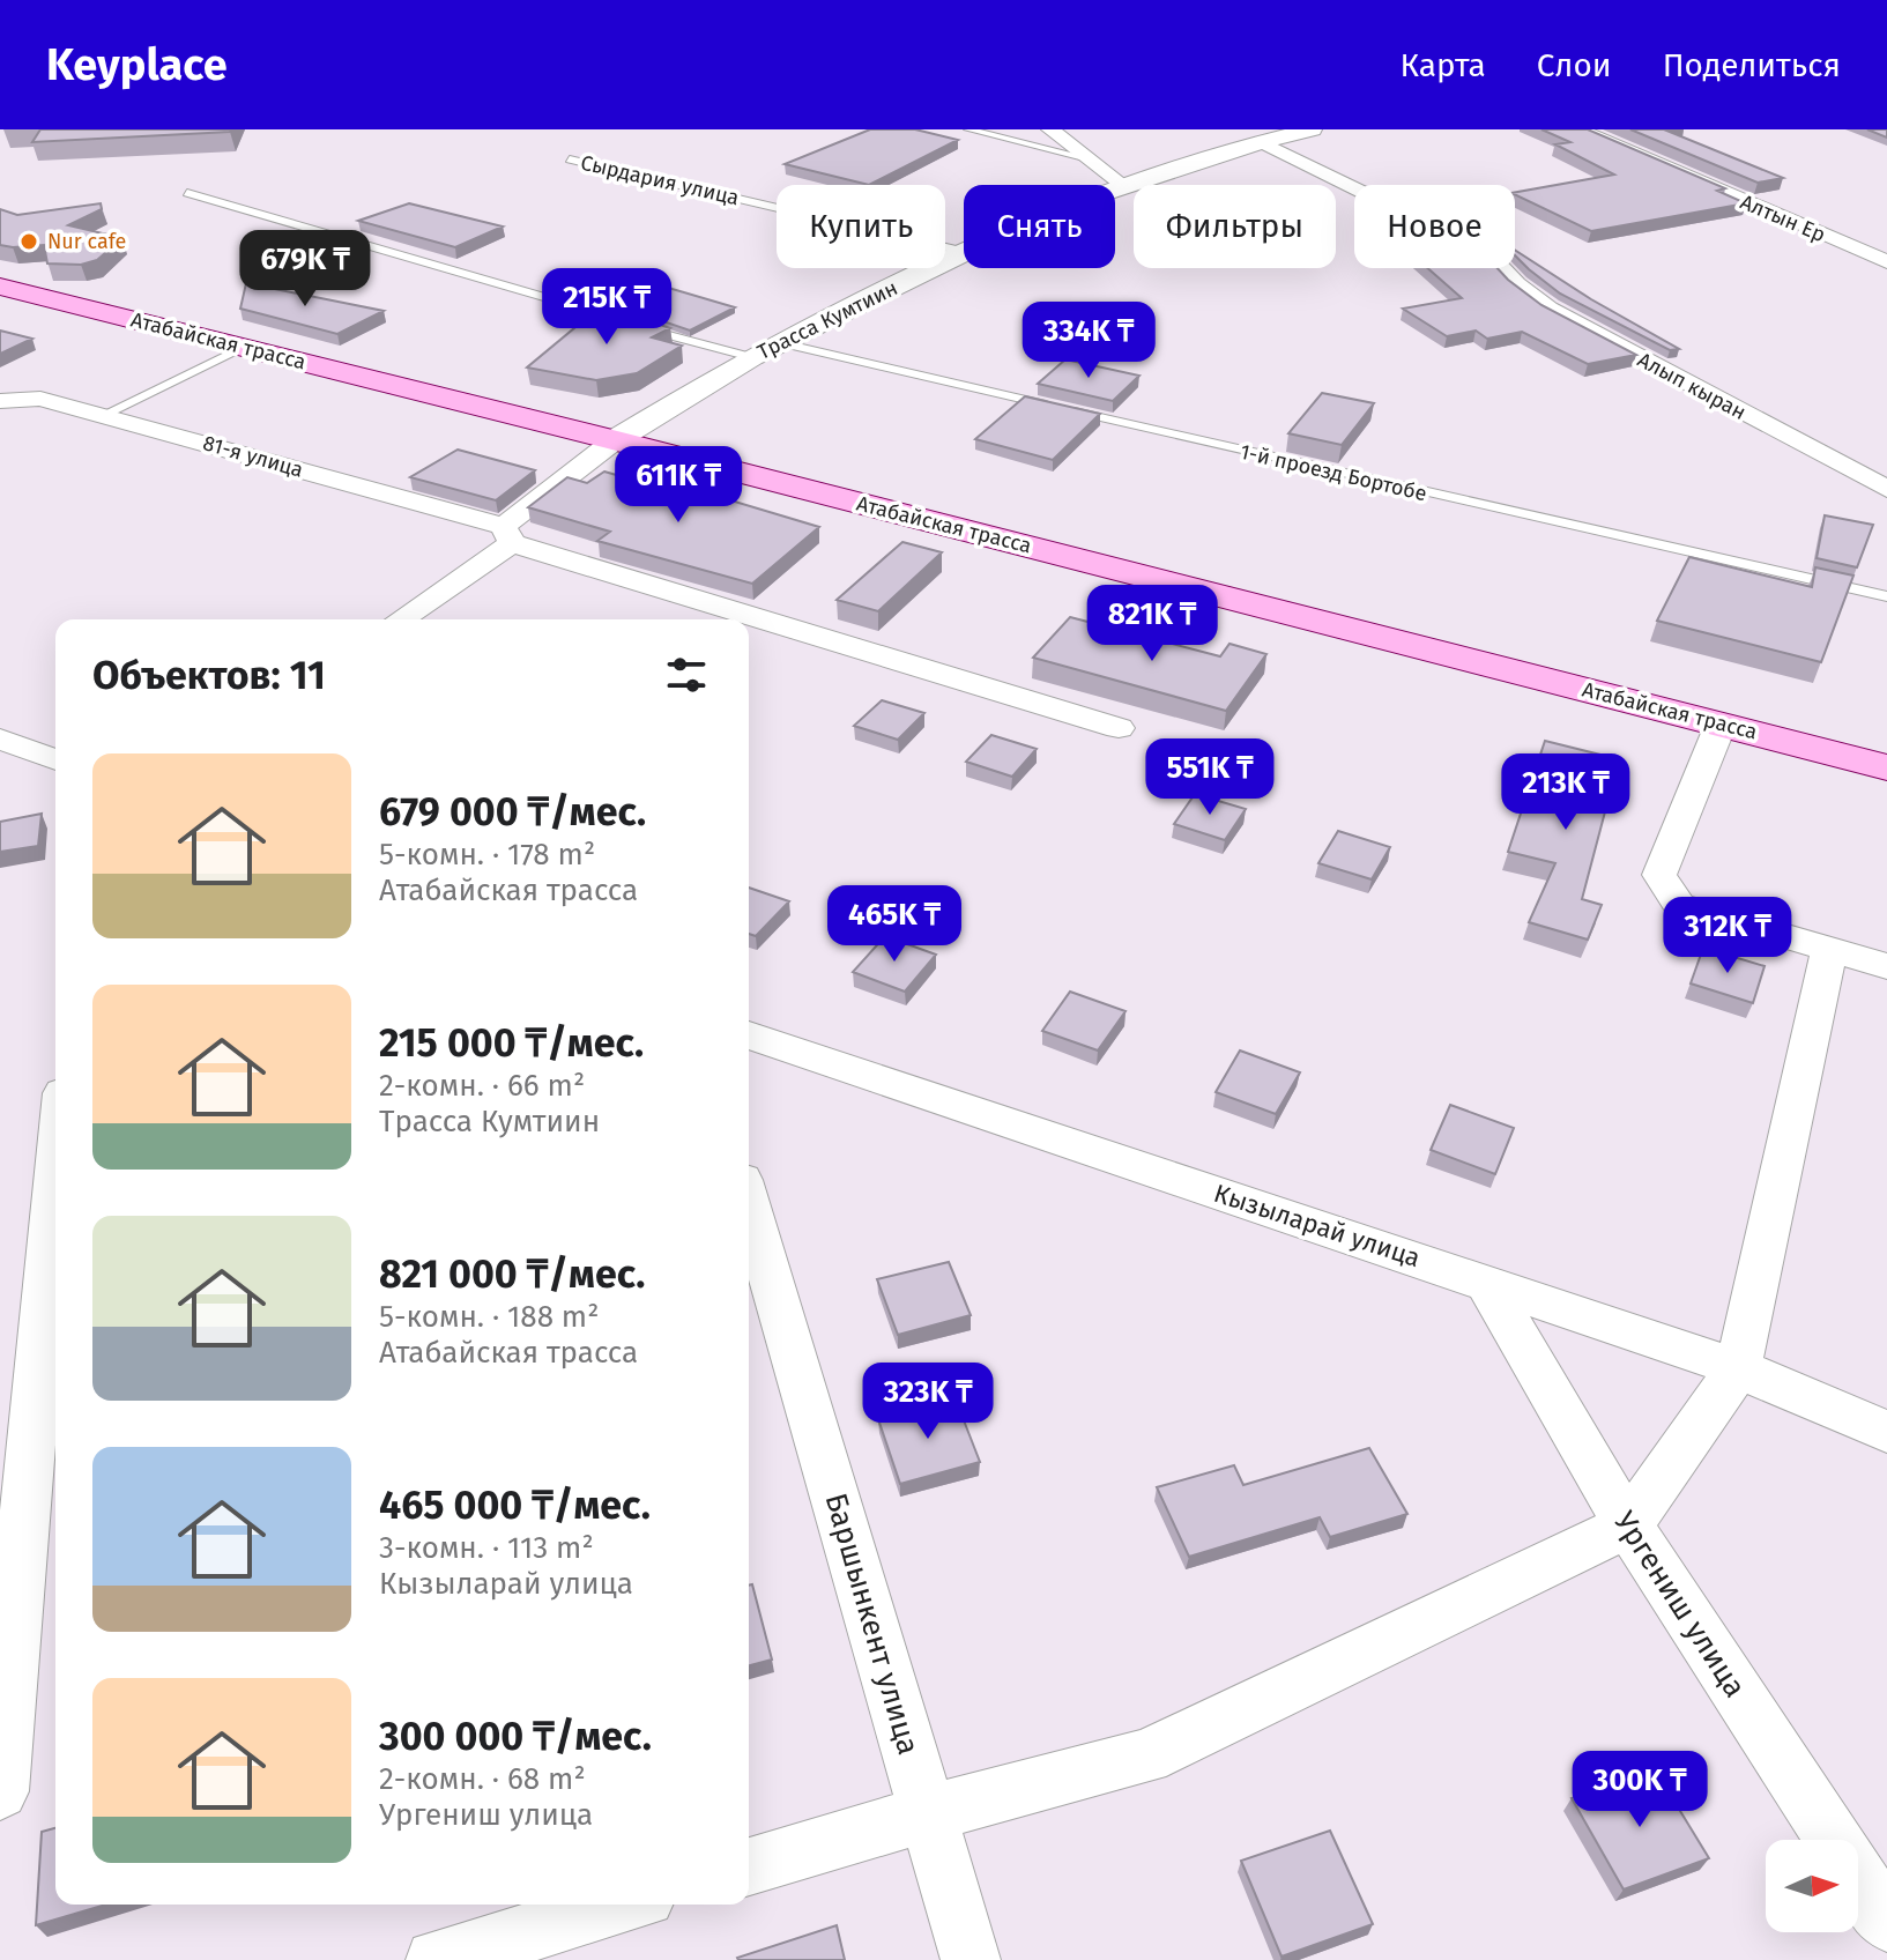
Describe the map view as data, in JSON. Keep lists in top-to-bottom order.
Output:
{
  "streets": {
    "main road": ["Атабайская трасса"],
    "street": [
      "Алтын Ер",
      "Трасса Кумтиин",
      "Алып кыран",
      "81-я улица",
      "Кызыларай улица",
      "Ургениш улица",
      "Баршынкент улица"
    ],
    "lane": ["Сырдария улица", "1-й проезд Бортобе"]
  },
  "crossings": [
    ["Трасса Кумтиин", "Атабайская трасса"],
    ["Трасса Кумтиин", "Алып кыран"],
    ["Трасса Кумтиин", "1-й проезд Бортобе"],
    ["Кызыларай улица", "Ургениш улица"]
  ],
  "places": ["Nur cafe"],
  "north": "right",
  "page": {
    "header": "Keyplace",
    "nav": ["Карта", "Слои", "Поделиться"],
    "chip": [
      "Купить",
      "Снять",
      "Фильтры",
      "Новое"
    ],
    "price": [
      "679K ₸",
      "215K ₸",
      "334K ₸",
      "611K ₸",
      "821K ₸",
      "551K ₸",
      "213K ₸",
      "465K ₸",
      "312K ₸",
      "323K ₸",
      "300K ₸"
    ],
    "heading": "Объектов: 11",
    "list": [
      {
        "name": "679 000 ₸/мес.",
        "note": "5-комн. · 178 m² · Атабайская трасса"
      },
      {
        "name": "215 000 ₸/мес.",
        "note": "2-комн. · 66 m² · Трасса Кумтиин"
      },
      {
        "name": "821 000 ₸/мес.",
        "note": "5-комн. · 188 m² · Атабайская трасса"
      },
      {
        "name": "465 000 ₸/мес.",
        "note": "3-комн. · 113 m² · Кызыларай улица"
      },
      {
        "name": "300 000 ₸/мес.",
        "note": "2-комн. · 68 m² · Ургениш улица"
      }
    ]
  }
}
